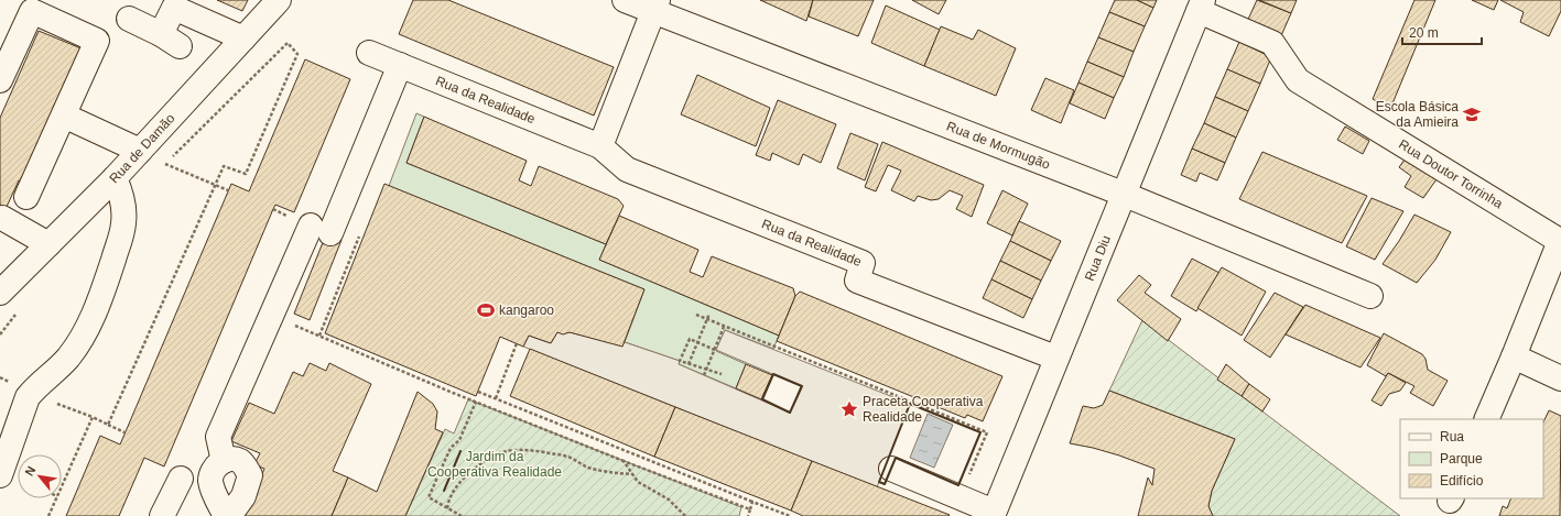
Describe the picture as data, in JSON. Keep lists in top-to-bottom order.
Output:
{
  "streets": {
    "street": [
      "Rua da Realidade",
      "Rua de Mormugão",
      "Rua de Damão",
      "Rua Doutor Torrinha",
      "Rua Diu"
    ]
  },
  "crossings": [
    ["Rua da Realidade", "Rua Diu"],
    ["Rua de Mormugão", "Rua Diu"],
    ["Rua Doutor Torrinha", "Rua Diu"]
  ],
  "parks": ["Jardim da Cooperativa Realidade"],
  "places": {
    "school or university": ["Escola Básica da Amieira"],
    "sports": ["kangaroo"],
    "place": ["Praceta Cooperativa Realidade"]
  },
  "legend": ["Rua", "Parque", "Edifício"],
  "scale_bar": "20 m",
  "north": "top left"
}
